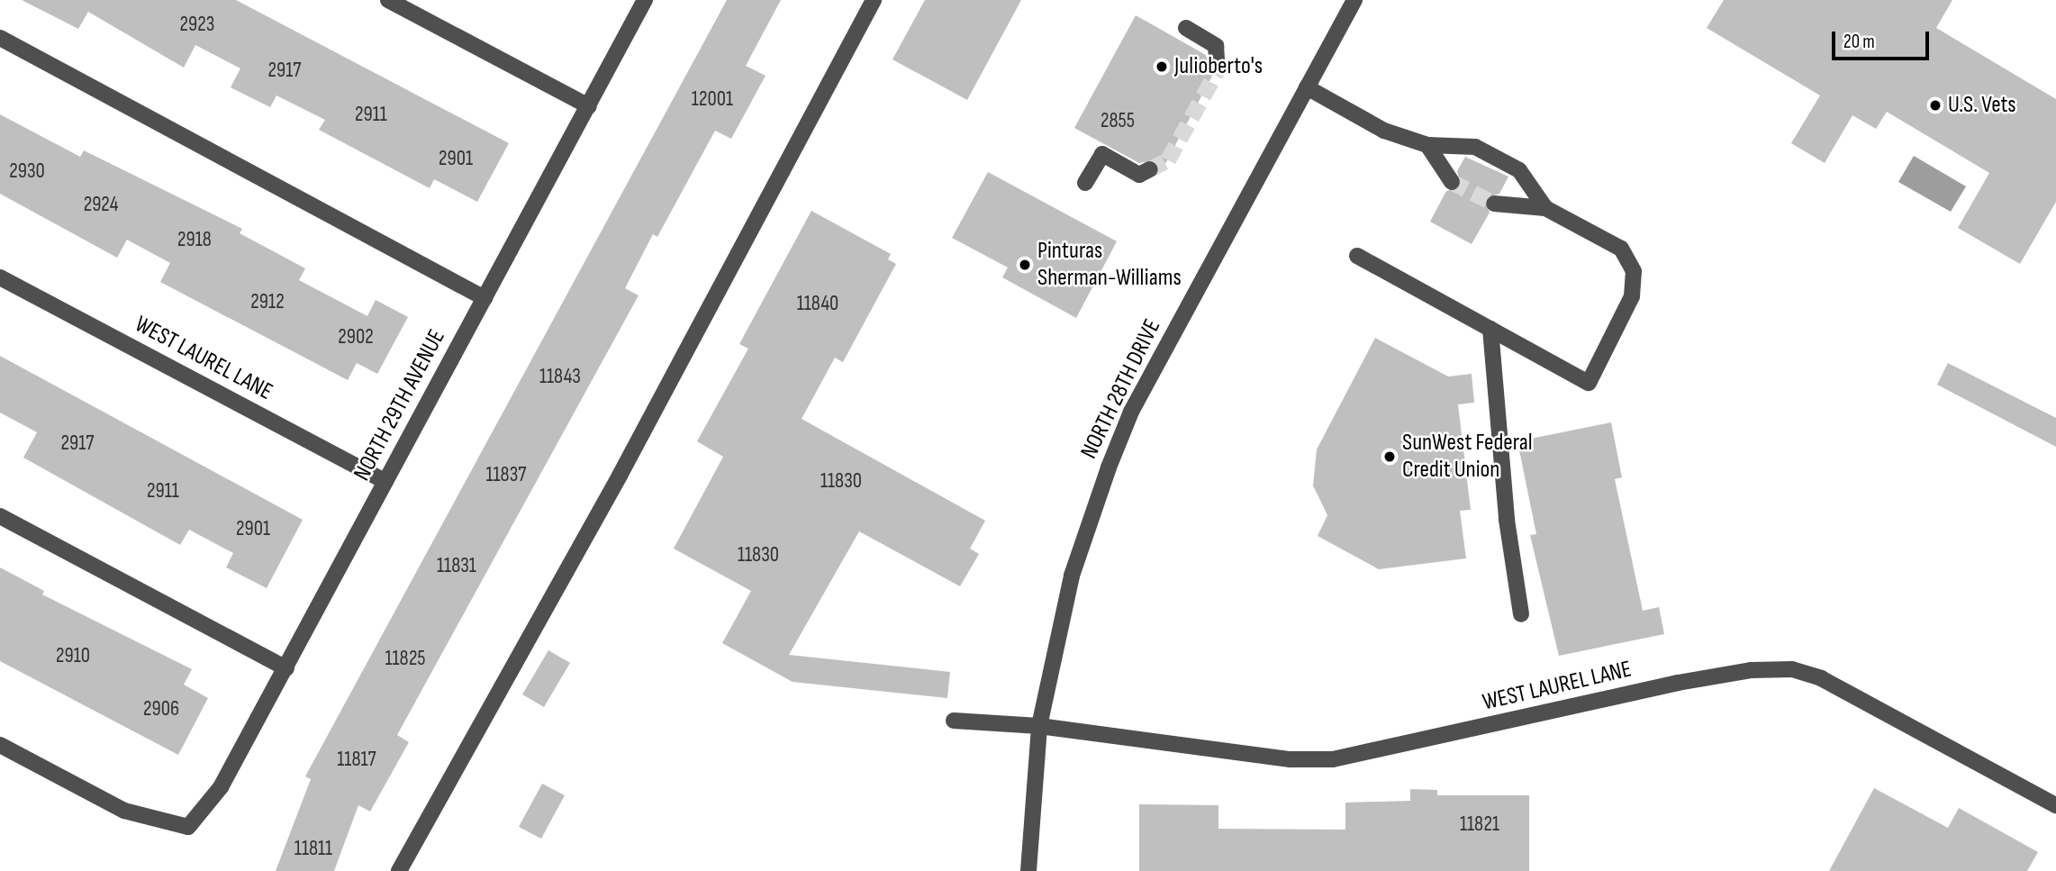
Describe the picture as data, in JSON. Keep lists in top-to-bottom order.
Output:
{
  "streets": {
    "street": ["WEST LAUREL LANE", "NORTH 28TH DRIVE", "NORTH 29TH AVENUE"]
  },
  "crossings": [
    ["WEST LAUREL LANE", "NORTH 28TH DRIVE"],
    ["WEST LAUREL LANE", "NORTH 29TH AVENUE"]
  ],
  "places": [
    "Julioberto's",
    "U.S. Vets",
    "Pinturas Sherman-Williams",
    "SunWest Federal Credit Union"
  ],
  "house_numbers": [
    "2923",
    "2917",
    "12001",
    "2911",
    "2855",
    "2901",
    "2930",
    "2924",
    "2918",
    "2912",
    "11840",
    "2902",
    "11843",
    "2917",
    "11837",
    "11830",
    "2911",
    "2901",
    "11830",
    "11831",
    "2910",
    "11825",
    "2906",
    "11817",
    "11821",
    "11811"
  ],
  "scale_bar": "20 m"
}
